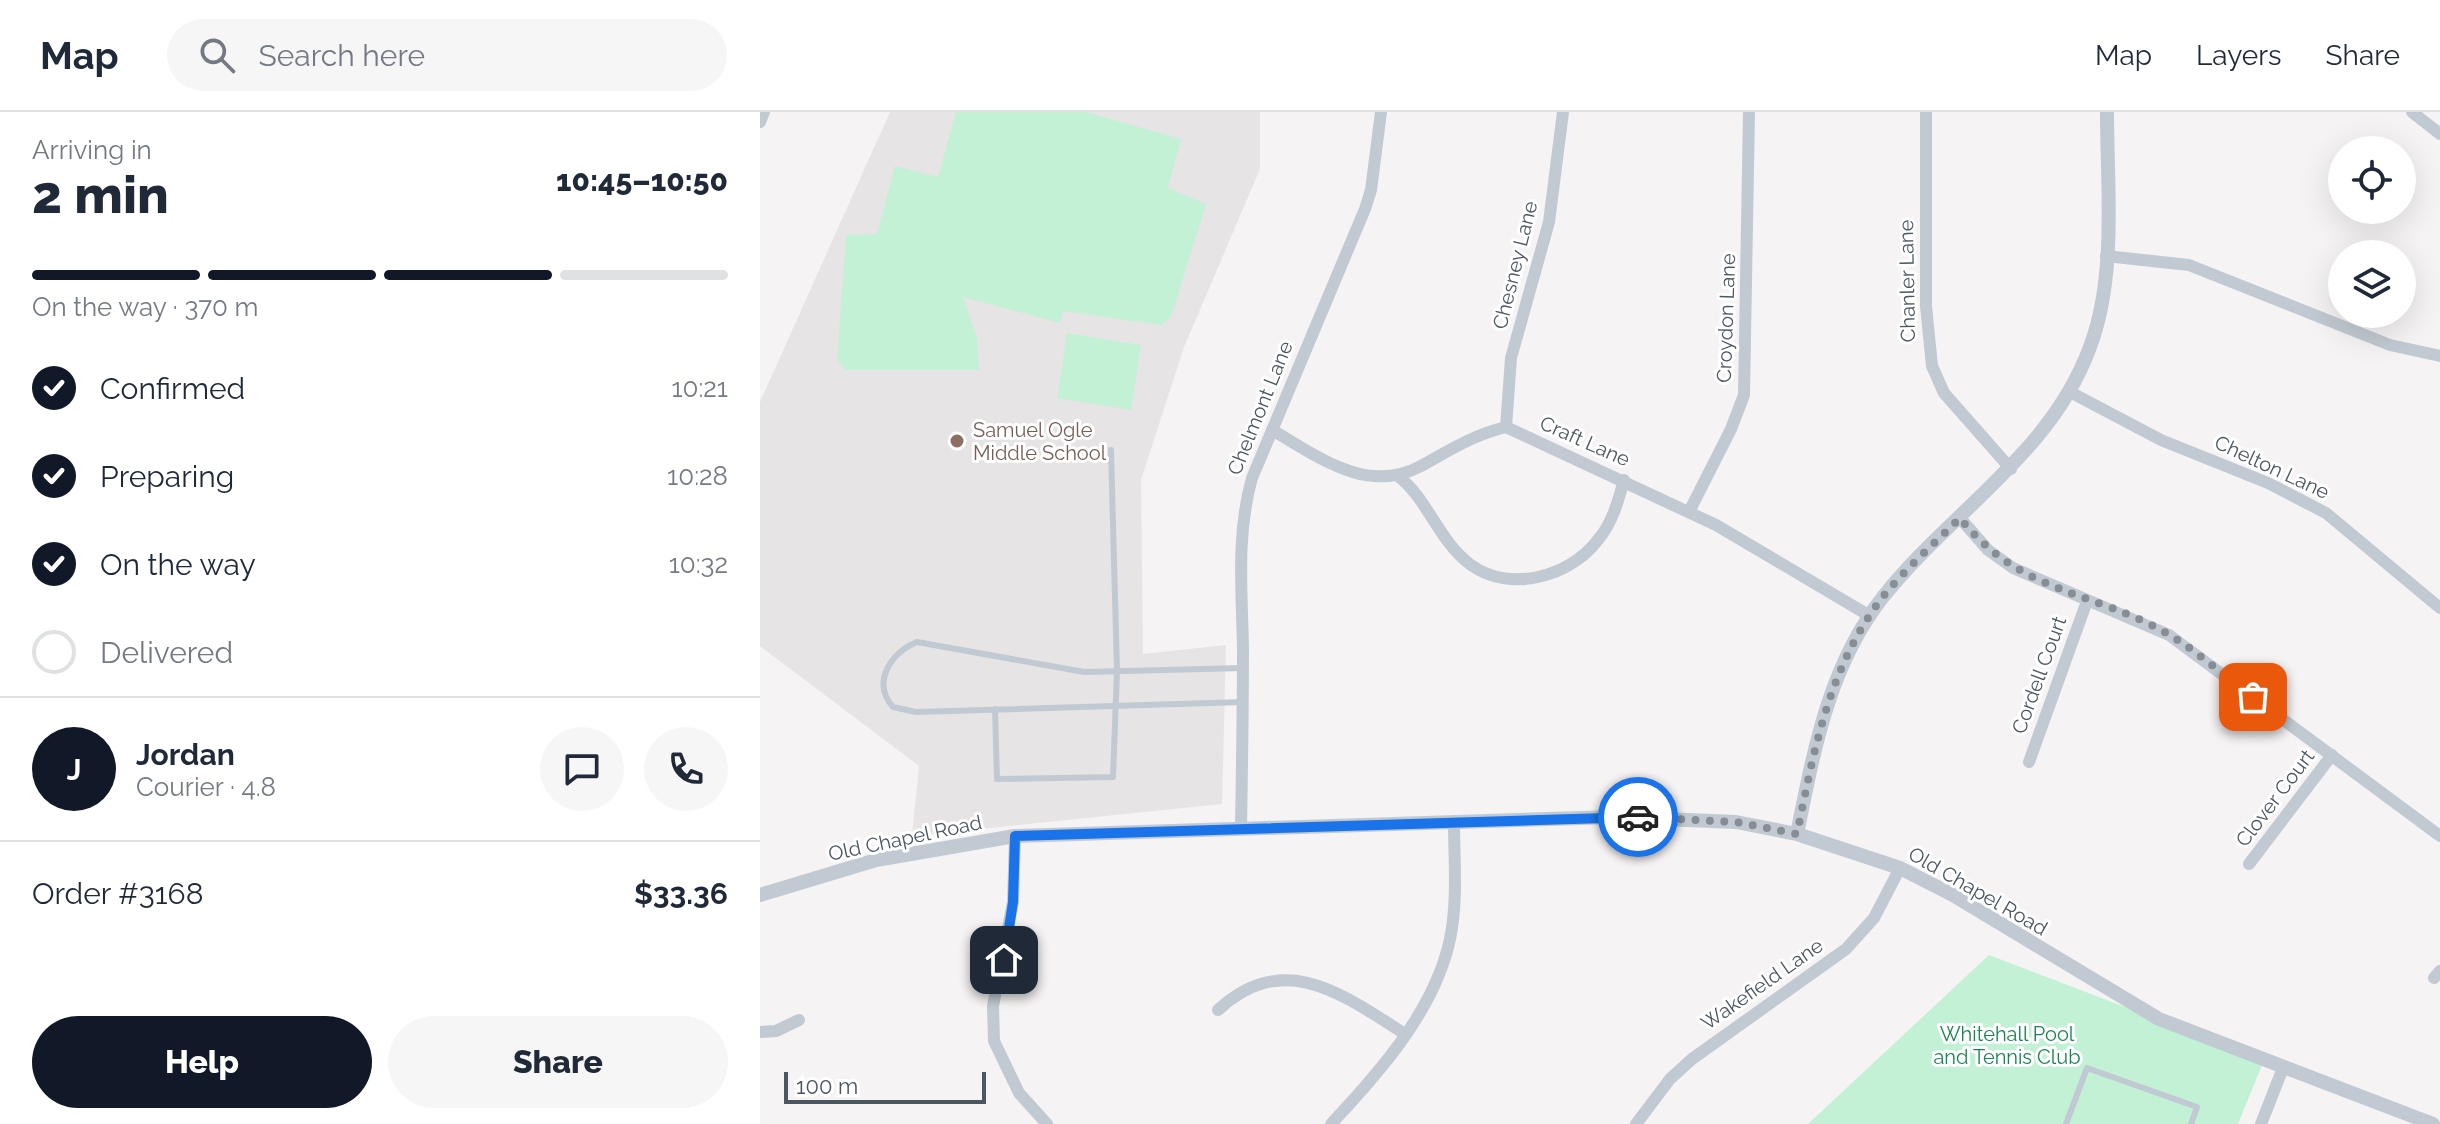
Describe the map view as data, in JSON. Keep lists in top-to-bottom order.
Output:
{
  "streets": {
    "street": [
      "Chesney Lane",
      "Chanler Lane",
      "Croydon Lane",
      "Chelmont Lane",
      "Craft Lane",
      "Chelton Lane",
      "Cordell Court",
      "Clover Court",
      "Old Chapel Road",
      "Wakefield Lane"
    ]
  },
  "crossings": [
    ["Chesney Lane", "Craft Lane"],
    ["Croydon Lane", "Craft Lane"],
    ["Chelmont Lane", "Old Chapel Road"],
    ["Old Chapel Road", "Wakefield Lane"]
  ],
  "parks": ["Whitehall Pool and Tennis Club"],
  "places": ["Samuel Ogle Middle School"],
  "scale_bar": "100 m",
  "page": {
    "header": "Map",
    "search": "Search here",
    "nav": ["Map", "Layers", "Share"],
    "heading": ["2 min", "Arriving in", "10:45–10:50"],
    "panel": [
      "Jordan",
      "Courier · 4.8",
      "Order #3168",
      "$33.36"
    ],
    "bar": "On the way · 370 m",
    "list": [
      ["Confirmed", "10:21"],
      ["Preparing", "10:28"],
      ["On the way", "10:32"],
      "Delivered"
    ],
    "round": "J",
    "buttons": ["Help", "Share"],
    "scale": "100 m"
  }
}
